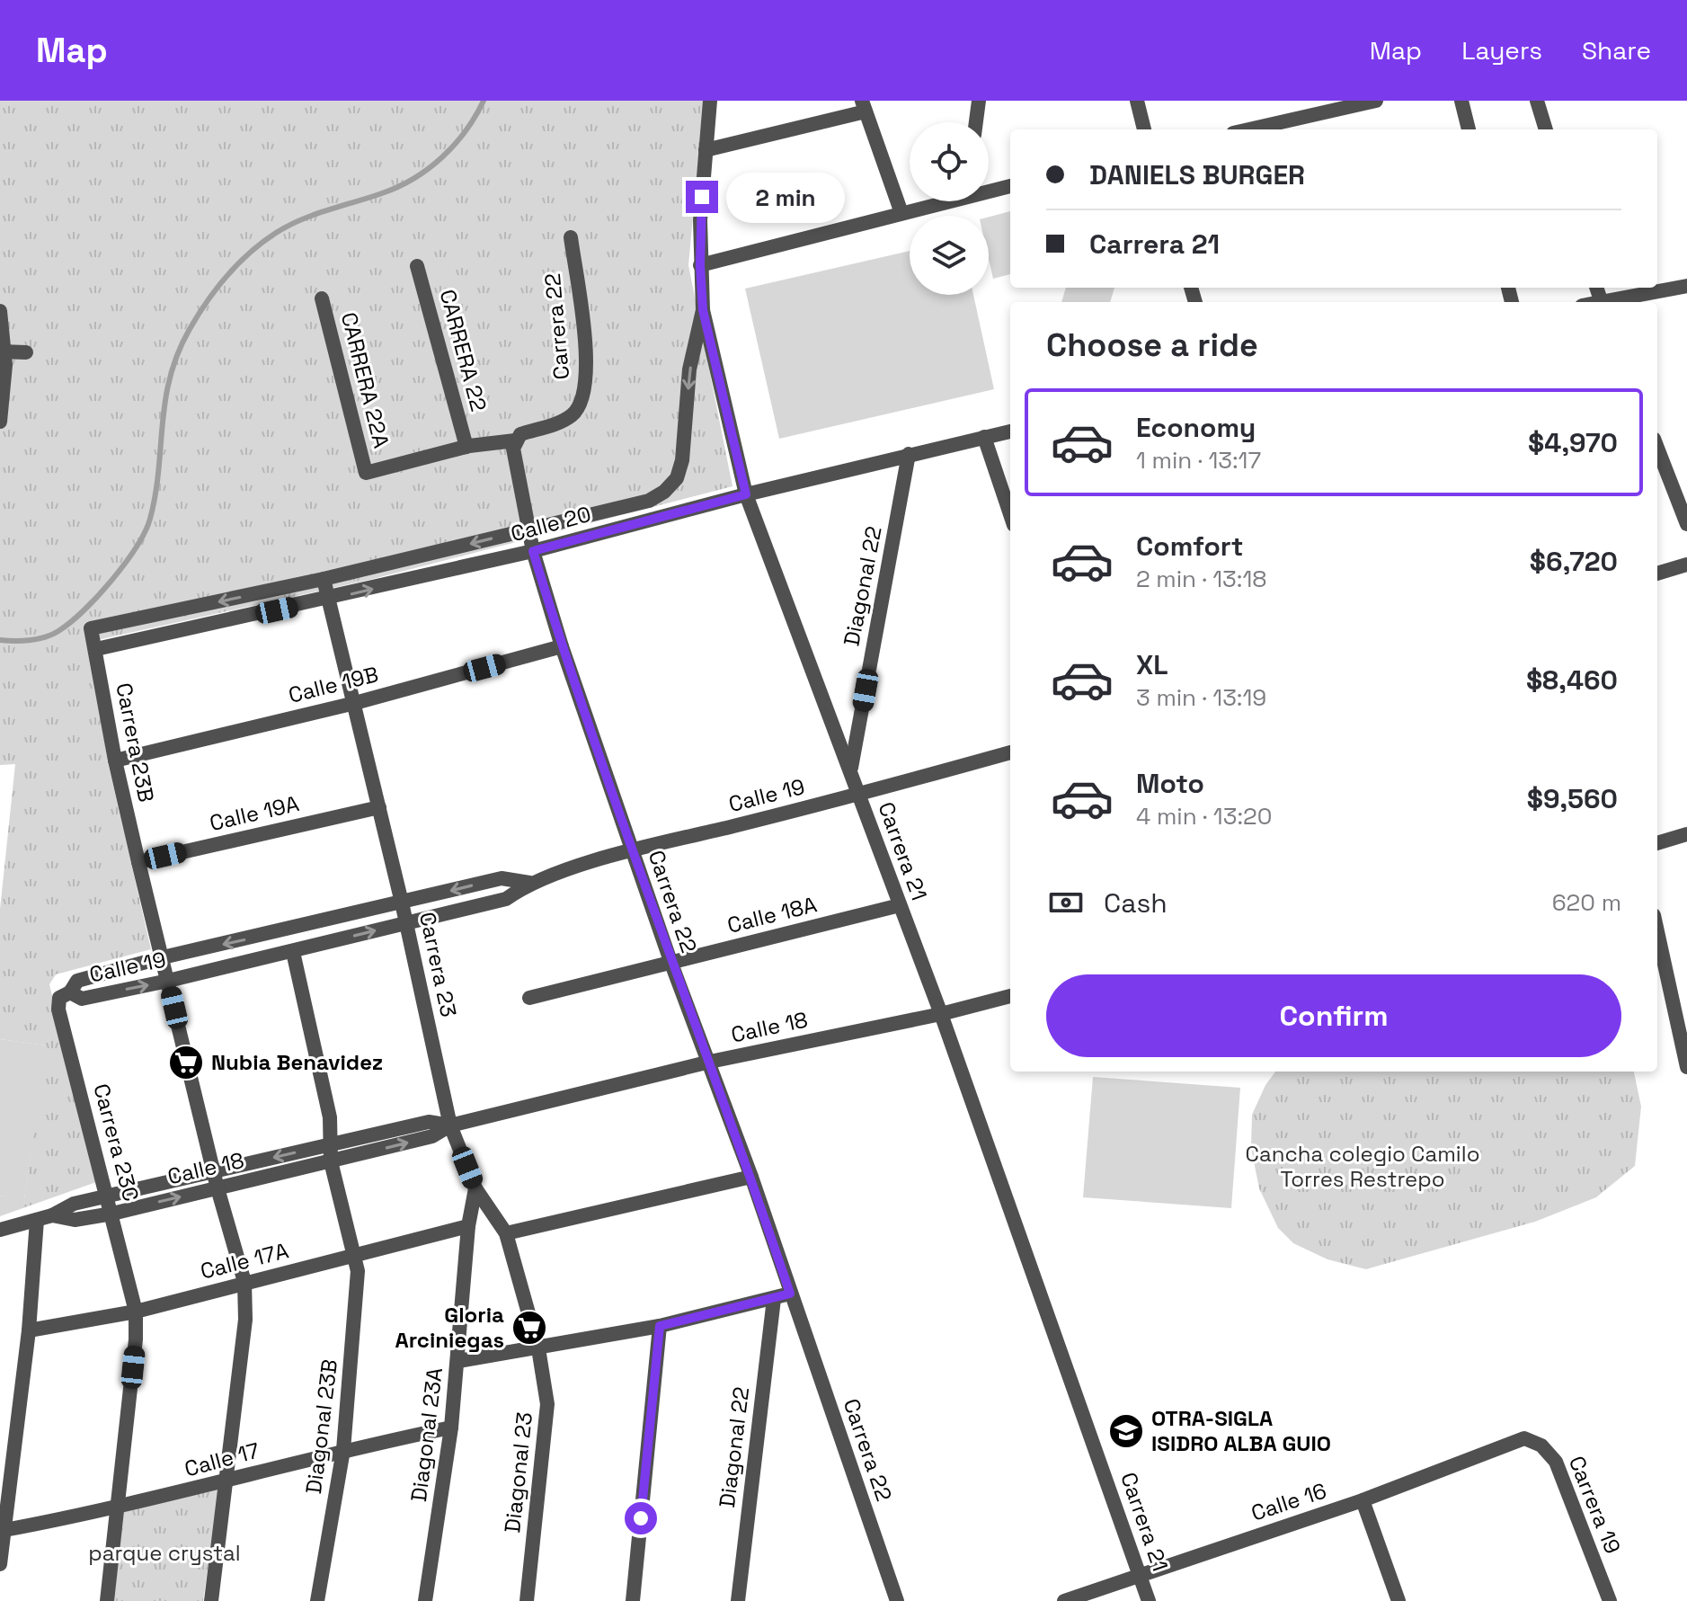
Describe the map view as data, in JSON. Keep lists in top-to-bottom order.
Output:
{
  "streets": {
    "street": [
      "Carrera 22",
      "CARRERA 22",
      "CARRERA 22A",
      "Calle 20",
      "Diagonal 22",
      "Calle 19B",
      "Carrera 23B",
      "Calle 19",
      "Calle 19A",
      "Carrera 21",
      "Calle 18A",
      "Carrera 23",
      "Calle 18",
      "Carrera 23C",
      "Calle 17A",
      "Diagonal 23B",
      "Diagonal 23A",
      "Calle 17",
      "Diagonal 23",
      "Calle 16",
      "Carrera 19"
    ]
  },
  "crossings": [
    ["Carrera 22", "Calle 20"],
    ["Carrera 22", "Calle 19B"],
    ["Carrera 22", "Calle 19"],
    ["Carrera 22", "Calle 18A"],
    ["Carrera 22", "Calle 18"],
    ["CARRERA 22", "CARRERA 22A"],
    ["Calle 20", "Diagonal 22"],
    ["Calle 20", "Carrera 23B"],
    ["Calle 20", "Carrera 21"],
    ["Calle 20", "Carrera 23"],
    ["Diagonal 22", "Carrera 21"],
    ["Calle 19B", "Carrera 23B"],
    ["Calle 19B", "Carrera 23"],
    ["Carrera 23B", "Calle 19"],
    ["Carrera 23B", "Calle 19A"],
    ["Carrera 23B", "Carrera 23"],
    ["Carrera 23B", "Calle 18"],
    ["Carrera 23B", "Calle 17A"],
    ["Carrera 23B", "Calle 17"],
    ["Calle 19", "Carrera 21"],
    ["Calle 19", "Carrera 23"],
    ["Calle 19", "Carrera 23C"],
    ["Calle 19", "Diagonal 23B"],
    ["Calle 19A", "Carrera 23"],
    ["Carrera 21", "Calle 18A"],
    ["Carrera 21", "Calle 18"],
    ["Carrera 21", "Calle 16"],
    ["Carrera 23", "Calle 18"],
    ["Carrera 23", "Diagonal 23A"],
    ["Carrera 23", "Diagonal 23"],
    ["Calle 18", "Carrera 23C"],
    ["Calle 18", "Diagonal 23B"],
    ["Carrera 23C", "Calle 17A"],
    ["Carrera 23C", "Calle 17"],
    ["Calle 17A", "Diagonal 23B"],
    ["Calle 17A", "Diagonal 23A"],
    ["Diagonal 23B", "Calle 17"],
    ["Diagonal 23A", "Calle 17"],
    ["Calle 16", "Carrera 19"]
  ],
  "parks": ["Cancha colegio Camilo Torres Restrepo", "parque crystal"],
  "places": {
    "supermarket": ["Nubia Benavidez", "Gloria Arciniegas"],
    "school or university": ["OTRA-SIGLA ISIDRO ALBA GUIO"]
  },
  "page": {
    "header": "Map",
    "nav": ["Map", "Layers", "Share"],
    "banner": ["DANIELS BURGER", "Carrera 21"],
    "bubble": "2 min",
    "heading": "Choose a ride",
    "list": [
      {
        "name": "Economy",
        "note": "1 min · 13:17",
        "value": "$4,970"
      },
      {
        "name": "Comfort",
        "note": "2 min · 13:18",
        "value": "$6,720"
      },
      {
        "name": "XL",
        "note": "3 min · 13:19",
        "value": "$8,460"
      },
      {
        "name": "Moto",
        "note": "4 min · 13:20",
        "value": "$9,560"
      }
    ],
    "pay": ["Cash", "620 m"],
    "buttons": "Confirm"
  }
}
